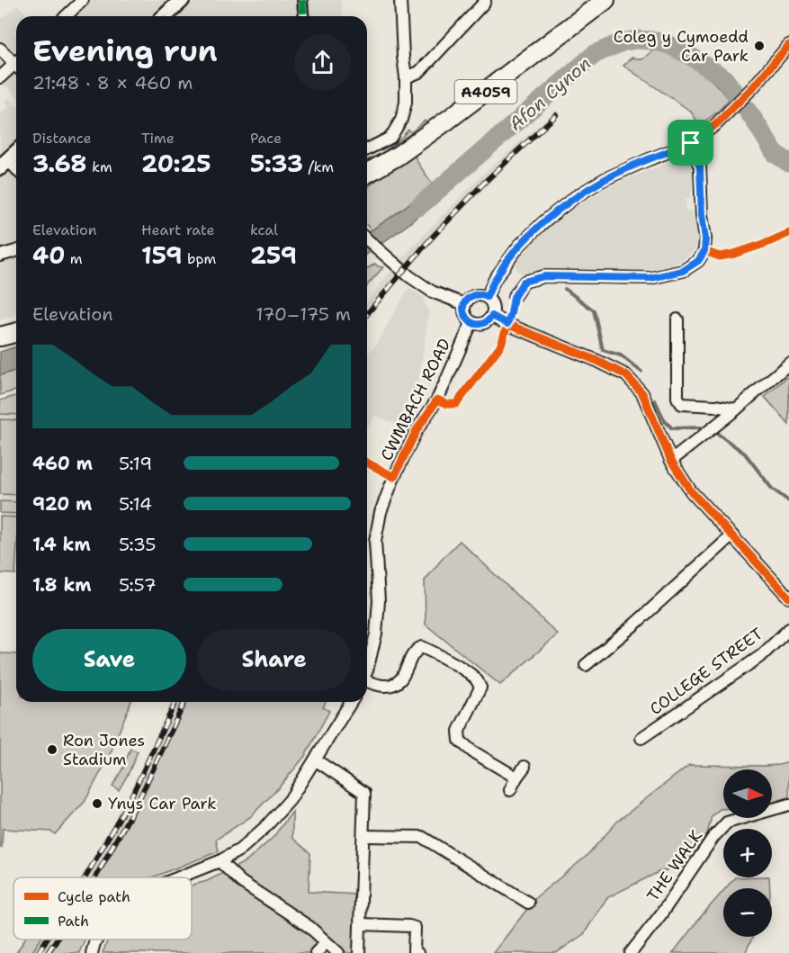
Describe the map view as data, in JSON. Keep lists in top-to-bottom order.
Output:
{
  "streets": {
    "main road": ["A4059"],
    "street": ["CWMBACH ROAD", "COLLEGE STREET", "THE WALK"]
  },
  "water": ["Afon Cynon"],
  "places": ["Coleg y Cymoedd Car Park", "Ron Jones Stadium", "Ynys Car Park"],
  "legend": ["Cycle path", "Path"],
  "north": "right",
  "page": {
    "heading": ["Evening run", "21:48 · 8 × 460 m"],
    "stats": [
      ["Distance", "3.68 km"],
      ["Time", "20:25"],
      ["Pace", "5:33 /km"],
      ["Elevation", "40 m"],
      ["Heart rate", "159 bpm"],
      ["kcal", "259"]
    ],
    "chart": ["Elevation", "170–175 m"],
    "list": [
      {
        "name": "460 m",
        "note": "5:19"
      },
      {
        "name": "920 m",
        "note": "5:14"
      },
      {
        "name": "1.4 km",
        "note": "5:35"
      },
      {
        "name": "1.8 km",
        "note": "5:57"
      }
    ],
    "buttons": ["Save", "Share"],
    "map_buttons": ["+", "−"]
  }
}
